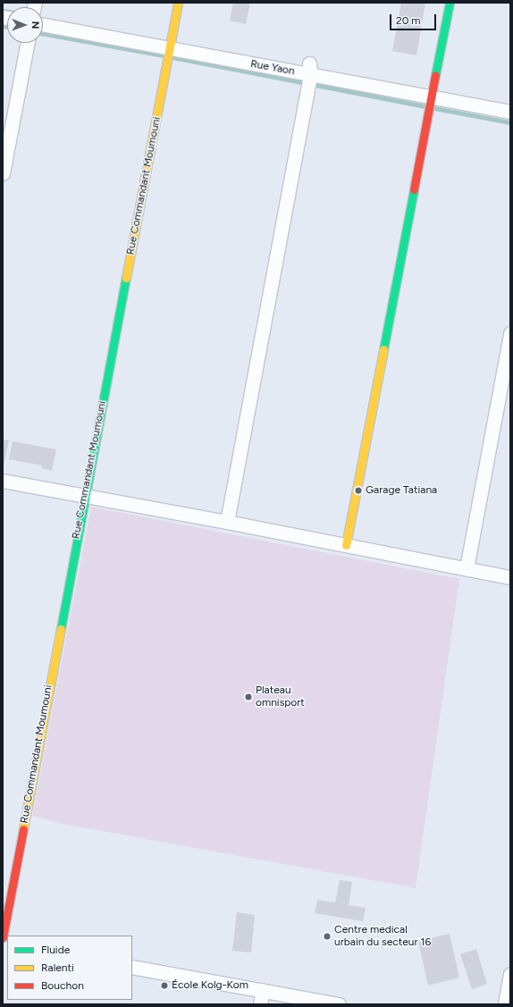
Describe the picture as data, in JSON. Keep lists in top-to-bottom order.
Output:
{
  "streets": {
    "street": ["Rue Yaon", "Rue Commandant Moumouni"]
  },
  "crossings": [
    ["Rue Yaon", "Rue Commandant Moumouni"]
  ],
  "places": [
    "Garage Tatiana",
    "Plateau omnisport",
    "Centre medical urbain du secteur 16",
    "École Kolg-Kom"
  ],
  "legend": ["Fluide", "Ralenti", "Bouchon"],
  "scale_bar": "20 m",
  "north": "right"
}
